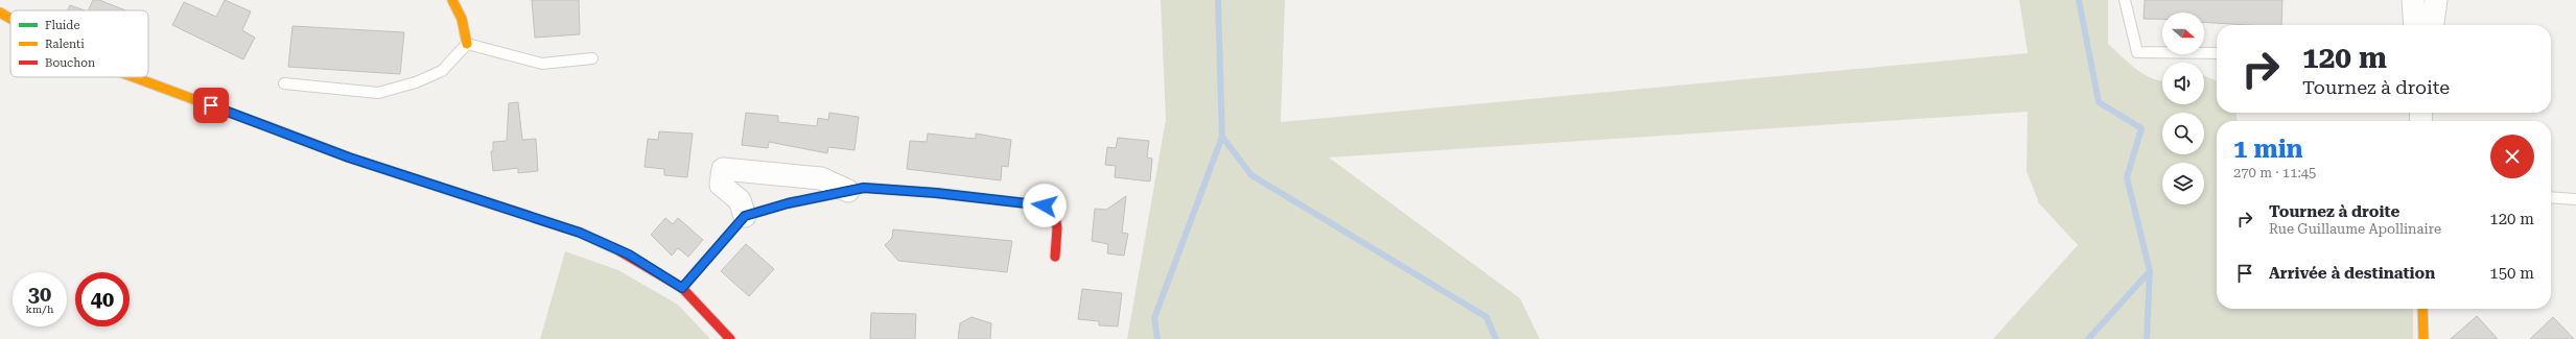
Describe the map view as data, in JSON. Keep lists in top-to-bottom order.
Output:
{
  "legend": ["Fluide", "Ralenti", "Bouchon"],
  "north": "right",
  "page": {
    "turn": ["120 m", "Tournez à droite"],
    "heading": ["1 min", "270 m · 11:45"],
    "list": [
      {
        "name": "Tournez à droite",
        "note": "Rue Guillaume Apollinaire",
        "value": "120 m"
      },
      {
        "name": "Arrivée à destination",
        "value": "150 m"
      }
    ],
    "speed": "30 km/h",
    "limit": "40"
  }
}
